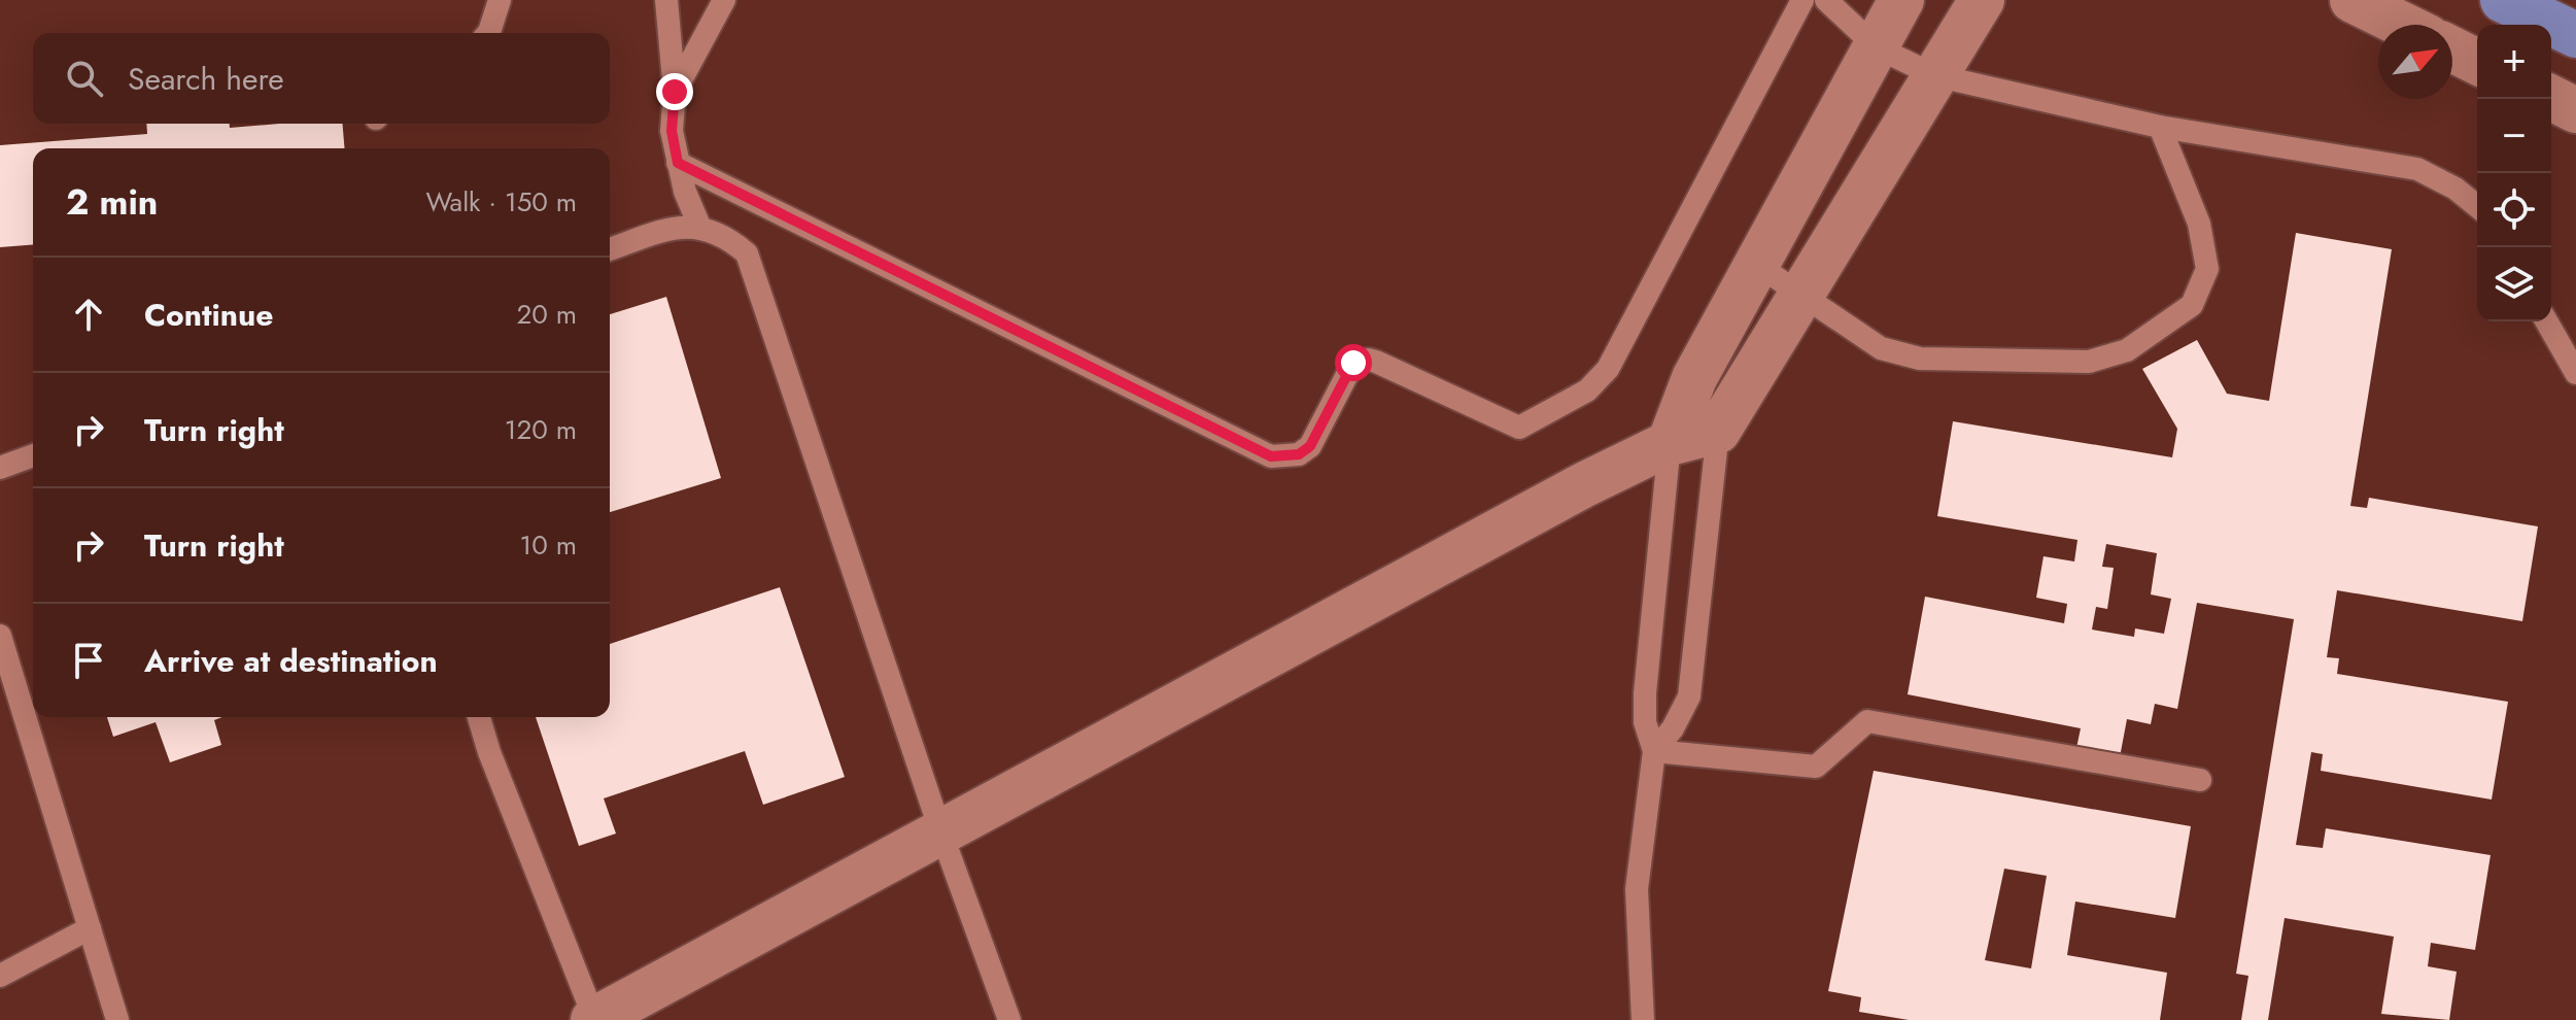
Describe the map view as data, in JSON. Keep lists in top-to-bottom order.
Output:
{
  "north": "top right",
  "page": {
    "map_buttons": ["+", "−"],
    "search": "Search here",
    "heading": ["2 min", "Walk · 150 m"],
    "list": [
      ["Continue", "20 m"],
      ["Turn right", "120 m"],
      ["Turn right", "10 m"],
      "Arrive at destination"
    ]
  }
}
